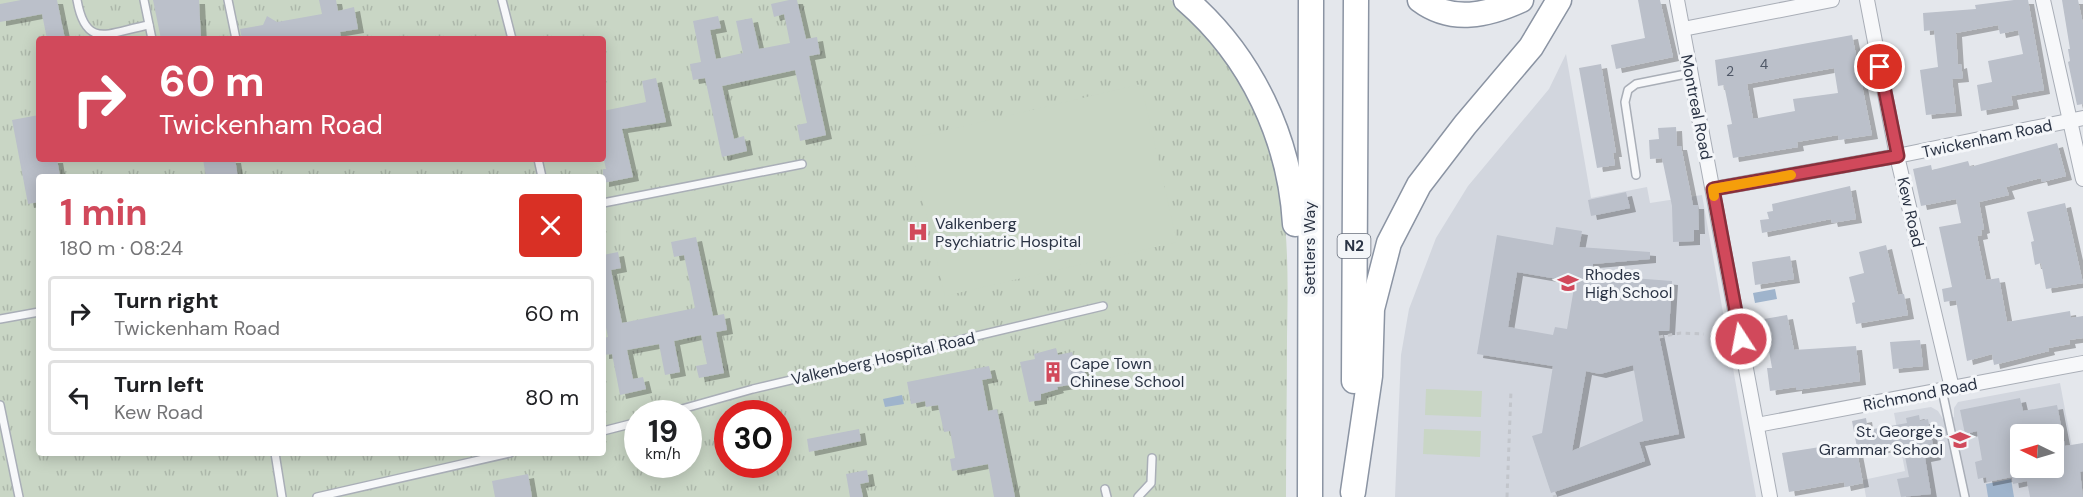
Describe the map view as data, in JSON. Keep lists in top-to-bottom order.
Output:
{
  "streets": {
    "highway": ["N2", "Settlers Way"],
    "street": [
      "Montreal Road",
      "Twickenham Road",
      "Kew Road",
      "Richmond Road"
    ],
    "lane": ["Valkenberg Hospital Road"]
  },
  "crossings": [
    ["Montreal Road", "Twickenham Road"],
    ["Montreal Road", "Richmond Road"],
    ["Twickenham Road", "Kew Road"],
    ["Kew Road", "Richmond Road"]
  ],
  "places": {
    "hospital": ["Valkenberg Psychiatric Hospital"],
    "school or university": ["Rhodes High School", "St. George's Grammar School"],
    "building": ["Cape Town Chinese School"]
  },
  "house_numbers": ["4", "2"],
  "north": "left",
  "page": {
    "turn": ["60 m", "Twickenham Road"],
    "heading": ["1 min", "180 m · 08:24"],
    "list": [
      {
        "name": "Turn right",
        "note": "Twickenham Road",
        "value": "60 m"
      },
      {
        "name": "Turn left",
        "note": "Kew Road",
        "value": "80 m"
      }
    ],
    "speed": "19 km/h",
    "limit": "30"
  }
}
